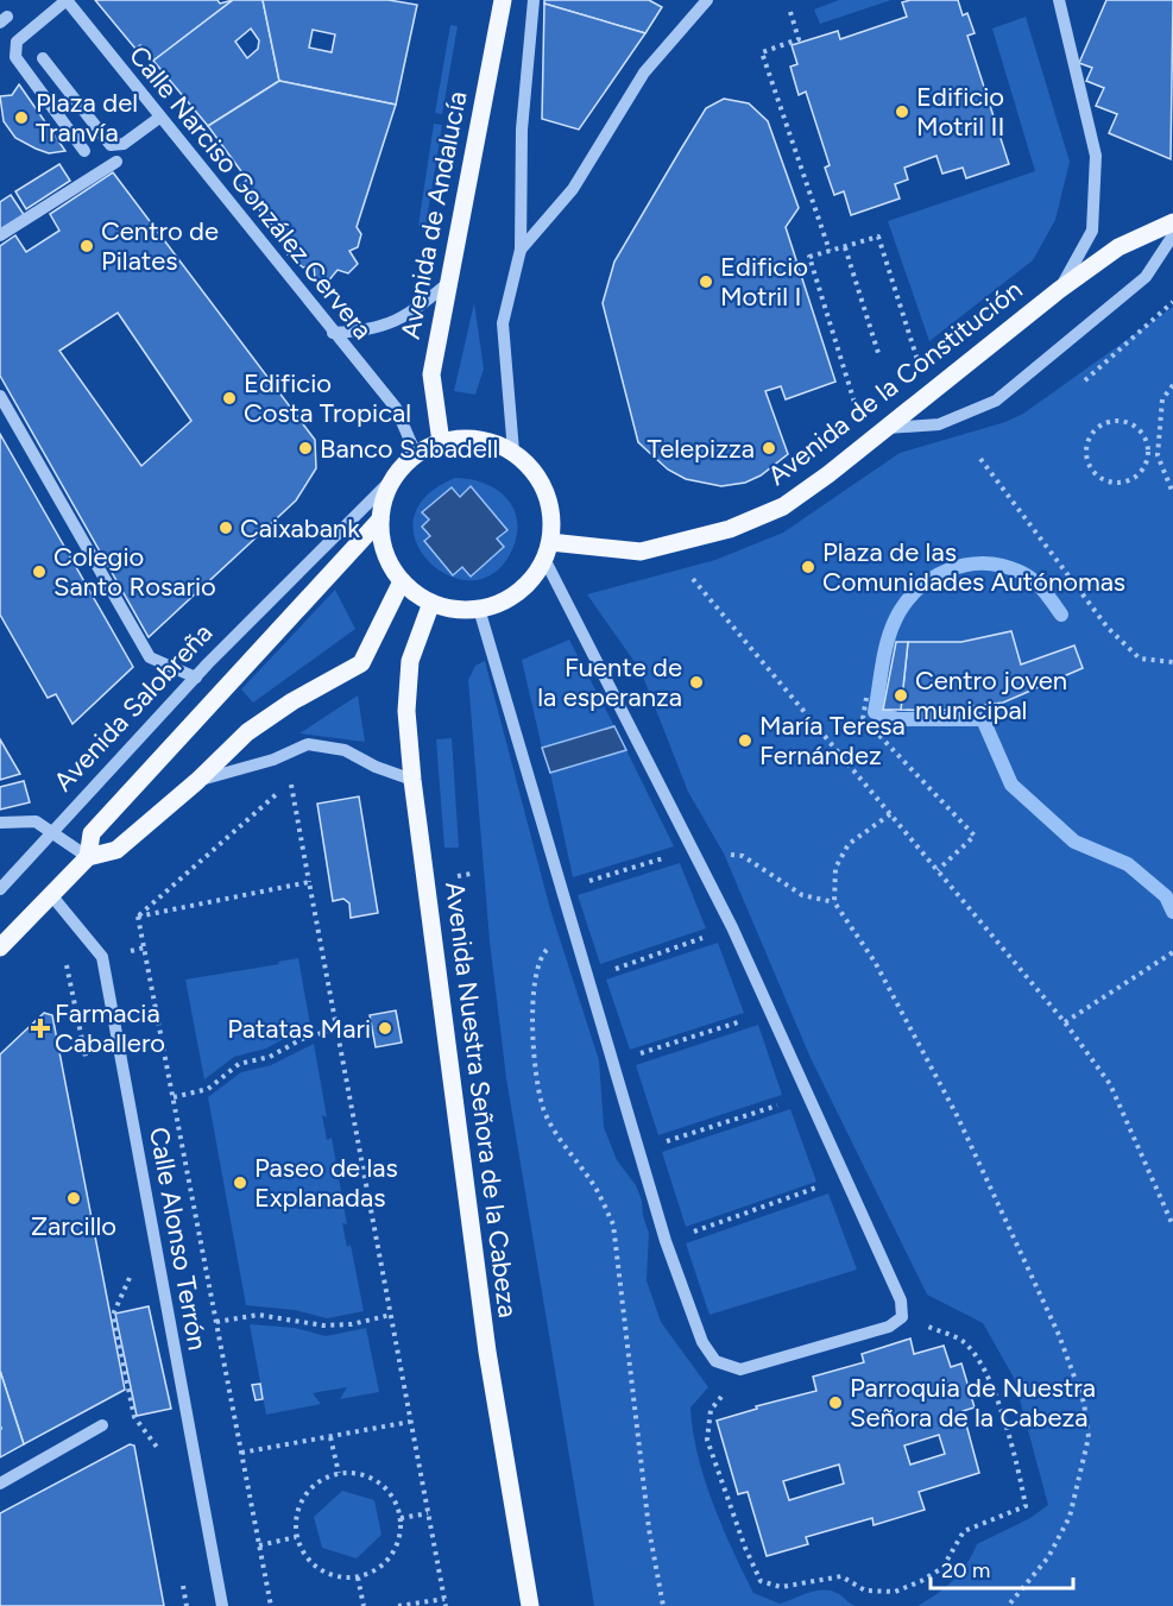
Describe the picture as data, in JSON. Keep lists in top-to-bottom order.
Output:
{
  "streets": {
    "main road": [
      "Avenida de Andalucía",
      "Avenida de la Constitución",
      "Avenida Salobreña",
      "Avenida Nuestra Señora de la Cabeza"
    ],
    "street": ["Calle Narciso González Cervera", "Calle Alonso Terrón"]
  },
  "crossings": [
    ["Calle Narciso González Cervera", "Avenida de Andalucía"],
    ["Calle Narciso González Cervera", "Avenida de la Constitución"],
    ["Calle Narciso González Cervera", "Avenida Salobreña"],
    ["Calle Narciso González Cervera", "Avenida Nuestra Señora de la Cabeza"],
    ["Avenida de Andalucía", "Avenida de la Constitución"],
    ["Avenida de Andalucía", "Avenida Salobreña"],
    ["Avenida de Andalucía", "Avenida Nuestra Señora de la Cabeza"],
    ["Avenida de la Constitución", "Avenida Salobreña"],
    ["Avenida de la Constitución", "Avenida Nuestra Señora de la Cabeza"],
    ["Avenida Salobreña", "Avenida Nuestra Señora de la Cabeza"],
    ["Avenida Salobreña", "Calle Alonso Terrón"]
  ],
  "places": {
    "other": [
      "Edificio Motril II",
      "Plaza del Tranvía",
      "Centro de Pilates",
      "Edificio Motril I",
      "Edificio Costa Tropical",
      "Banco Sabadell",
      "Telepizza",
      "Caixabank",
      "Plaza de las Comunidades Autónomas",
      "Colegio Santo Rosario",
      "Fuente de la esperanza",
      "Centro joven municipal",
      "María Teresa Fernández",
      "Patatas Mari",
      "Paseo de las Explanadas",
      "Zarcillo",
      "Parroquia de Nuestra Señora de la Cabeza"
    ],
    "health": ["Farmacia Caballero"]
  },
  "scale_bar": "20 m"
}
